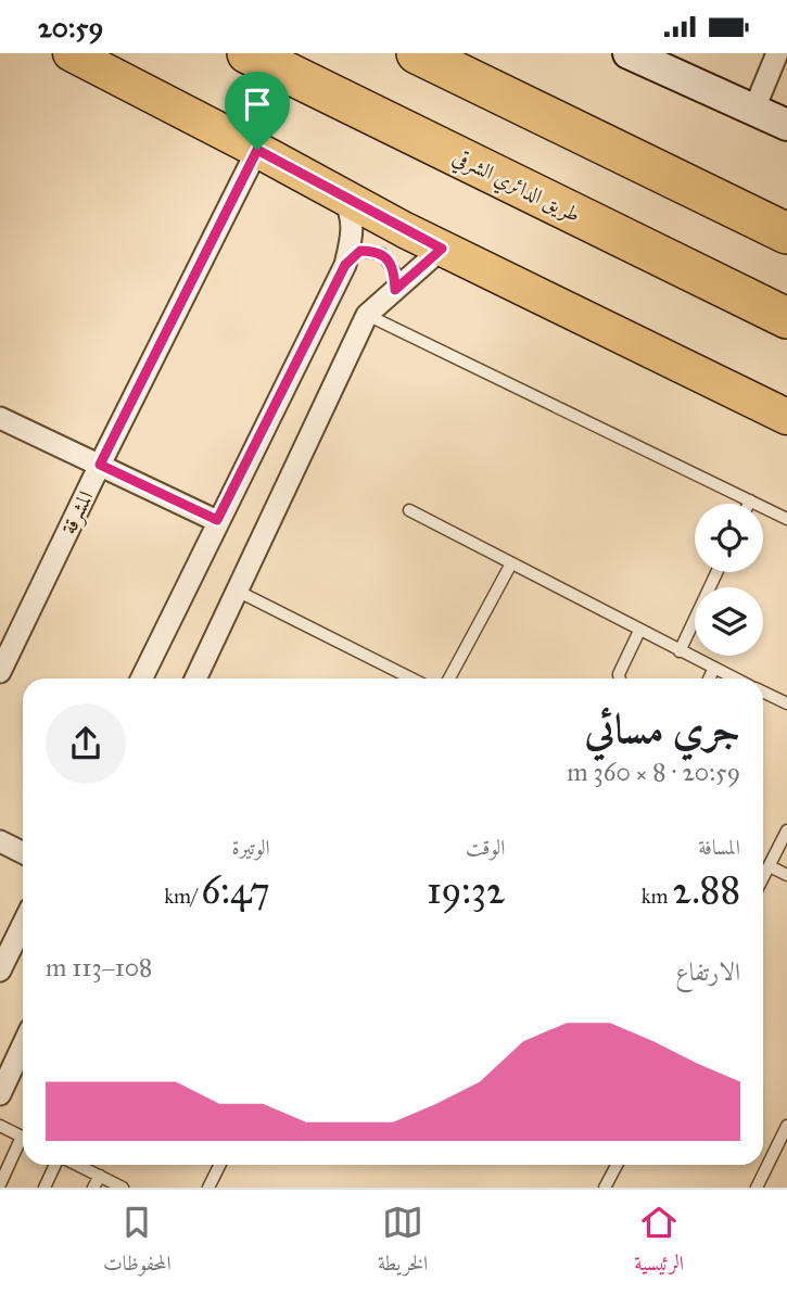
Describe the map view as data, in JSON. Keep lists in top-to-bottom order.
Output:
{
  "streets": {
    "highway": ["طريق الدائري الشرقي"],
    "street": ["المشرقة"]
  },
  "page": {
    "status": "20:59",
    "heading": ["جري مسائي", "20:59 · 8 × 360 m"],
    "stats": [
      ["المسافة", "2.88 km"],
      ["الوقت", "19:32"],
      ["الوتيرة", "6:47 /km"]
    ],
    "chart": ["الارتفاع", "108–113 m"],
    "tabs": ["الرئيسية", "الخريطة", "المحفوظات"]
  }
}
